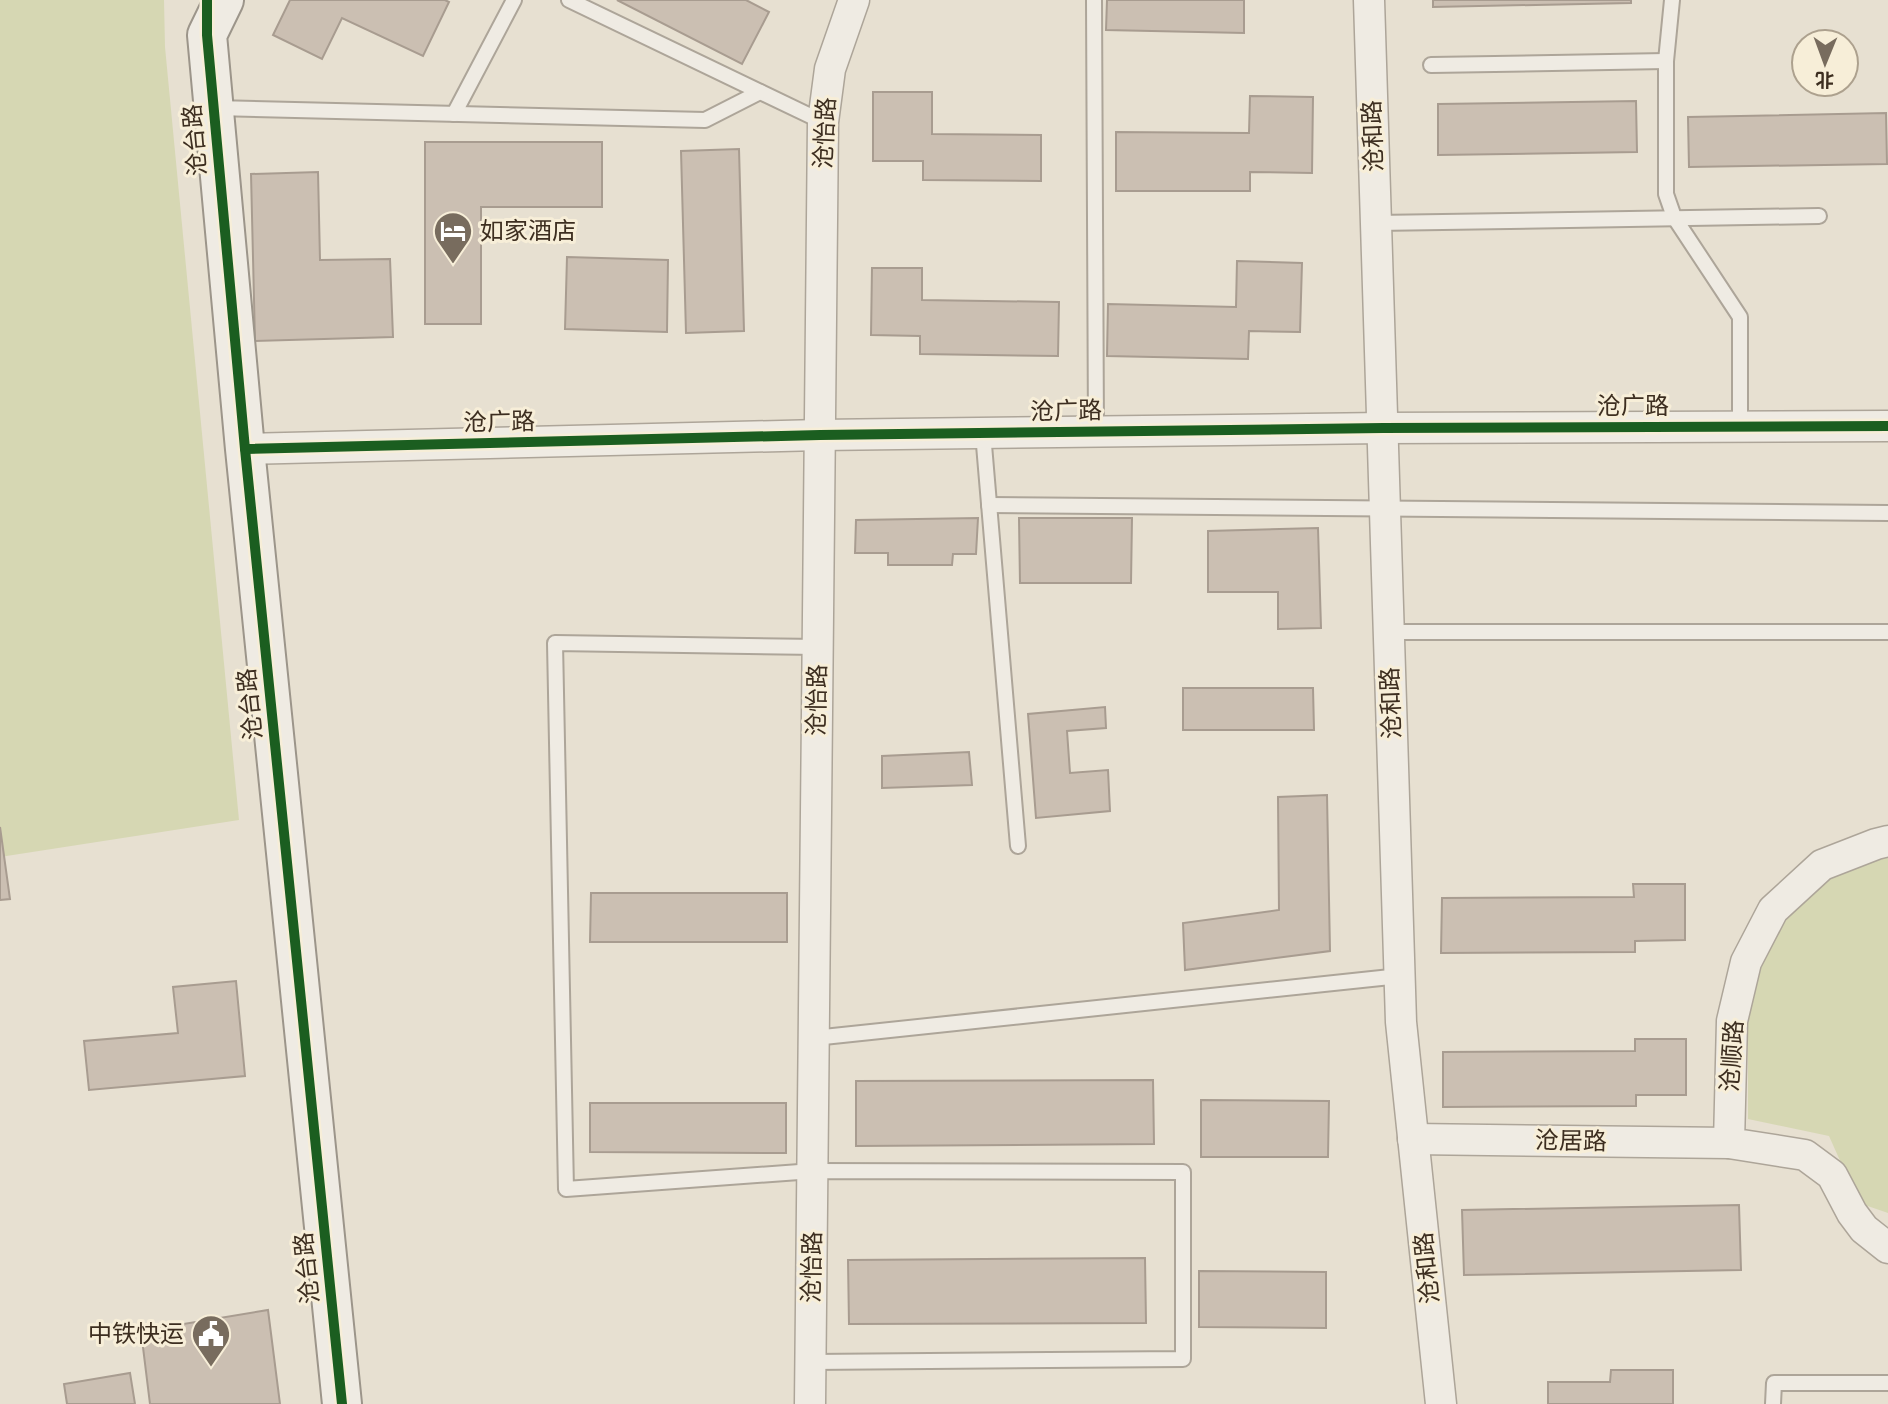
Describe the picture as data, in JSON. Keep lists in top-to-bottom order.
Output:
{
  "streets": {
    "street": [
      "沧怡路",
      "沧和路",
      "沧台路",
      "沧广路",
      "沧顺路",
      "沧居路"
    ]
  },
  "crossings": [
    ["沧怡路", "沧广路"],
    ["沧和路", "沧广路"],
    ["沧和路", "沧居路"],
    ["沧台路", "沧广路"],
    ["沧顺路", "沧居路"]
  ],
  "places": {
    "hotel": ["如家酒店"],
    "public building": ["中铁快运"]
  },
  "north": "bottom"
}
